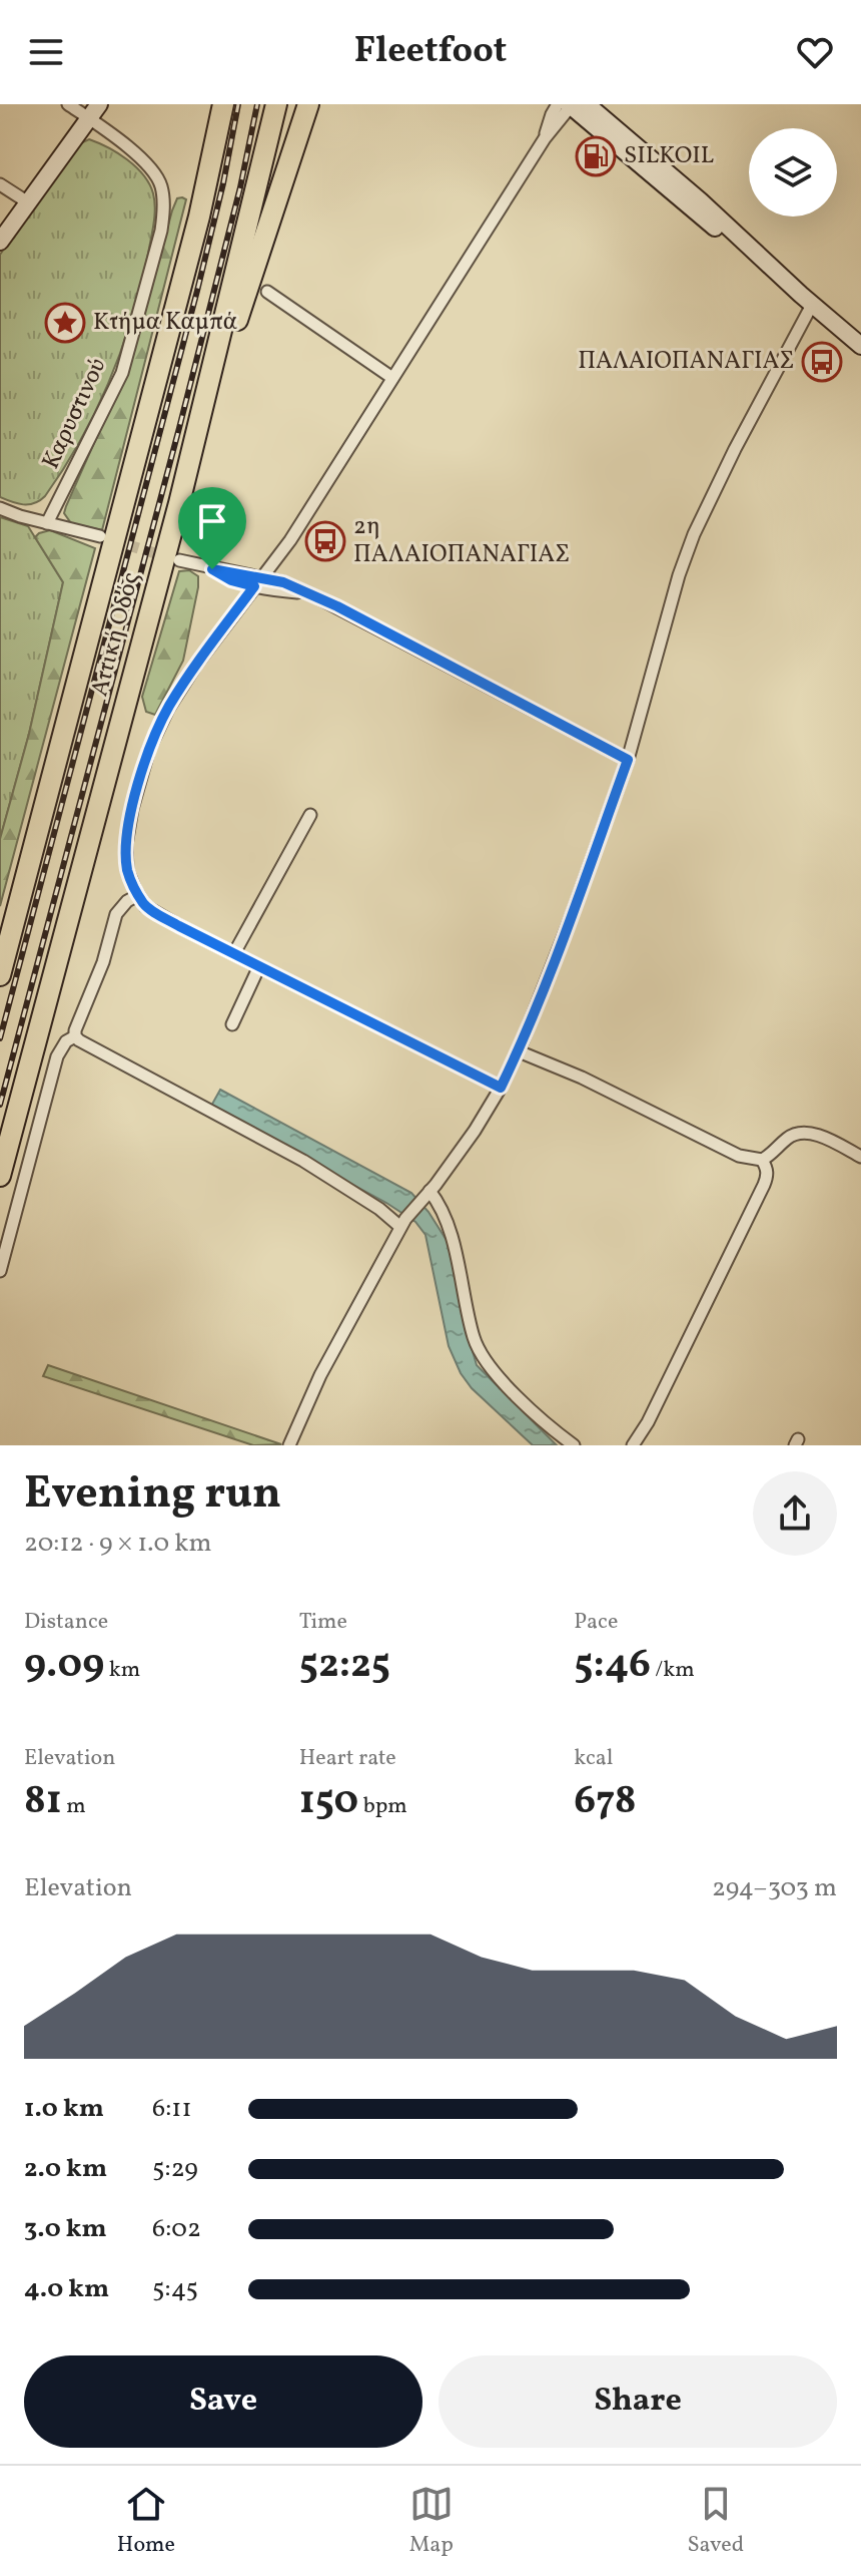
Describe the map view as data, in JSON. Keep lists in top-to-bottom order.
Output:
{
  "streets": {
    "highway": ["Αττική Οδός"],
    "street": ["Καρυστινού"]
  },
  "places": {
    "fuel station": ["SILKOIL"],
    "place": ["Kτήμα Καμπά"],
    "bus stop": ["ΠΑΛΑΙΟΠΑΝΑΓΙΑΣ", "2η ΠΑΛΑΙΟΠΑΝΑΓΙΑΣ"]
  },
  "page": {
    "header": "Fleetfoot",
    "heading": ["Evening run", "20:12 · 9 × 1.0 km"],
    "stats": [
      ["Distance", "9.09 km"],
      ["Time", "52:25"],
      ["Pace", "5:46 /km"],
      ["Elevation", "81 m"],
      ["Heart rate", "150 bpm"],
      ["kcal", "678"]
    ],
    "chart": ["Elevation", "294–303 m"],
    "list": [
      {
        "name": "1.0 km",
        "note": "6:11"
      },
      {
        "name": "2.0 km",
        "note": "5:29"
      },
      {
        "name": "3.0 km",
        "note": "6:02"
      },
      {
        "name": "4.0 km",
        "note": "5:45"
      }
    ],
    "buttons": ["Save", "Share"],
    "tabs": ["Home", "Map", "Saved"]
  }
}
